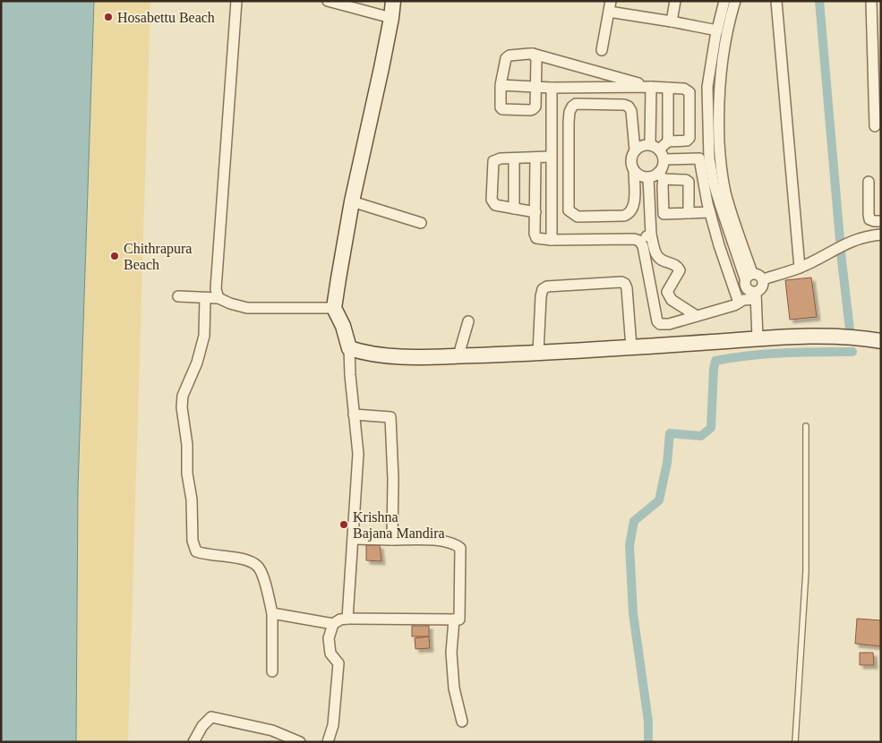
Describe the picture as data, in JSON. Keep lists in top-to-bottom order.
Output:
{
  "places": ["Hosabettu Beach", "Chithrapura Beach", "Krishna Bajana Mandira"]
}
